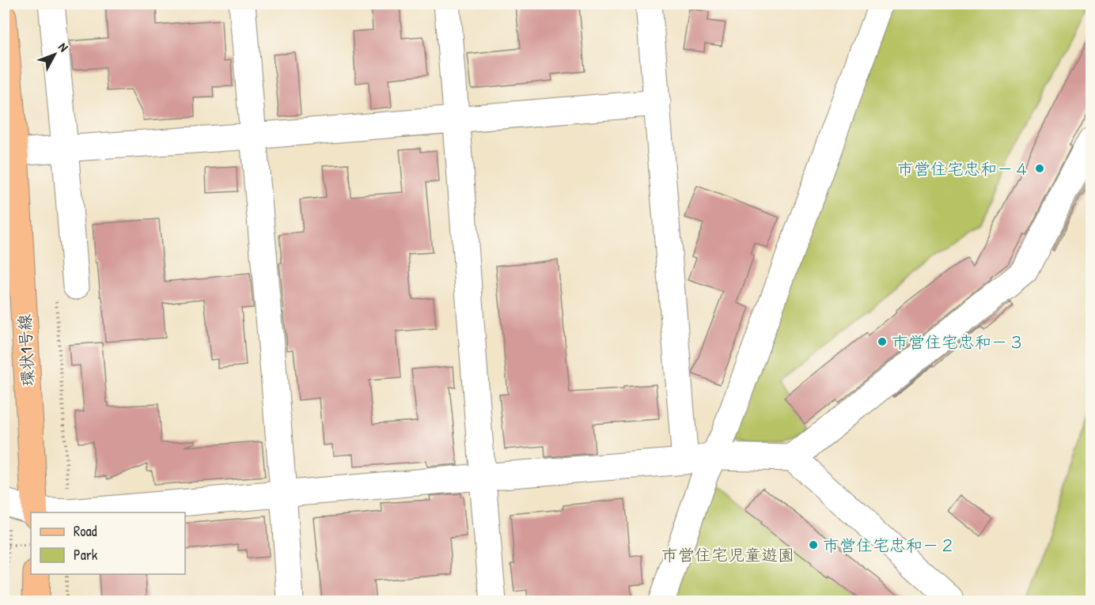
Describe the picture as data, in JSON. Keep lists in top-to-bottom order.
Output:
{
  "streets": {
    "main road": ["環状1号線"]
  },
  "parks": ["市営住宅児童遊園"],
  "places": ["市営住宅忠和－４", "市営住宅忠和－３", "市営住宅忠和－２"],
  "legend": ["Road", "Park"],
  "north": "top right"
}
